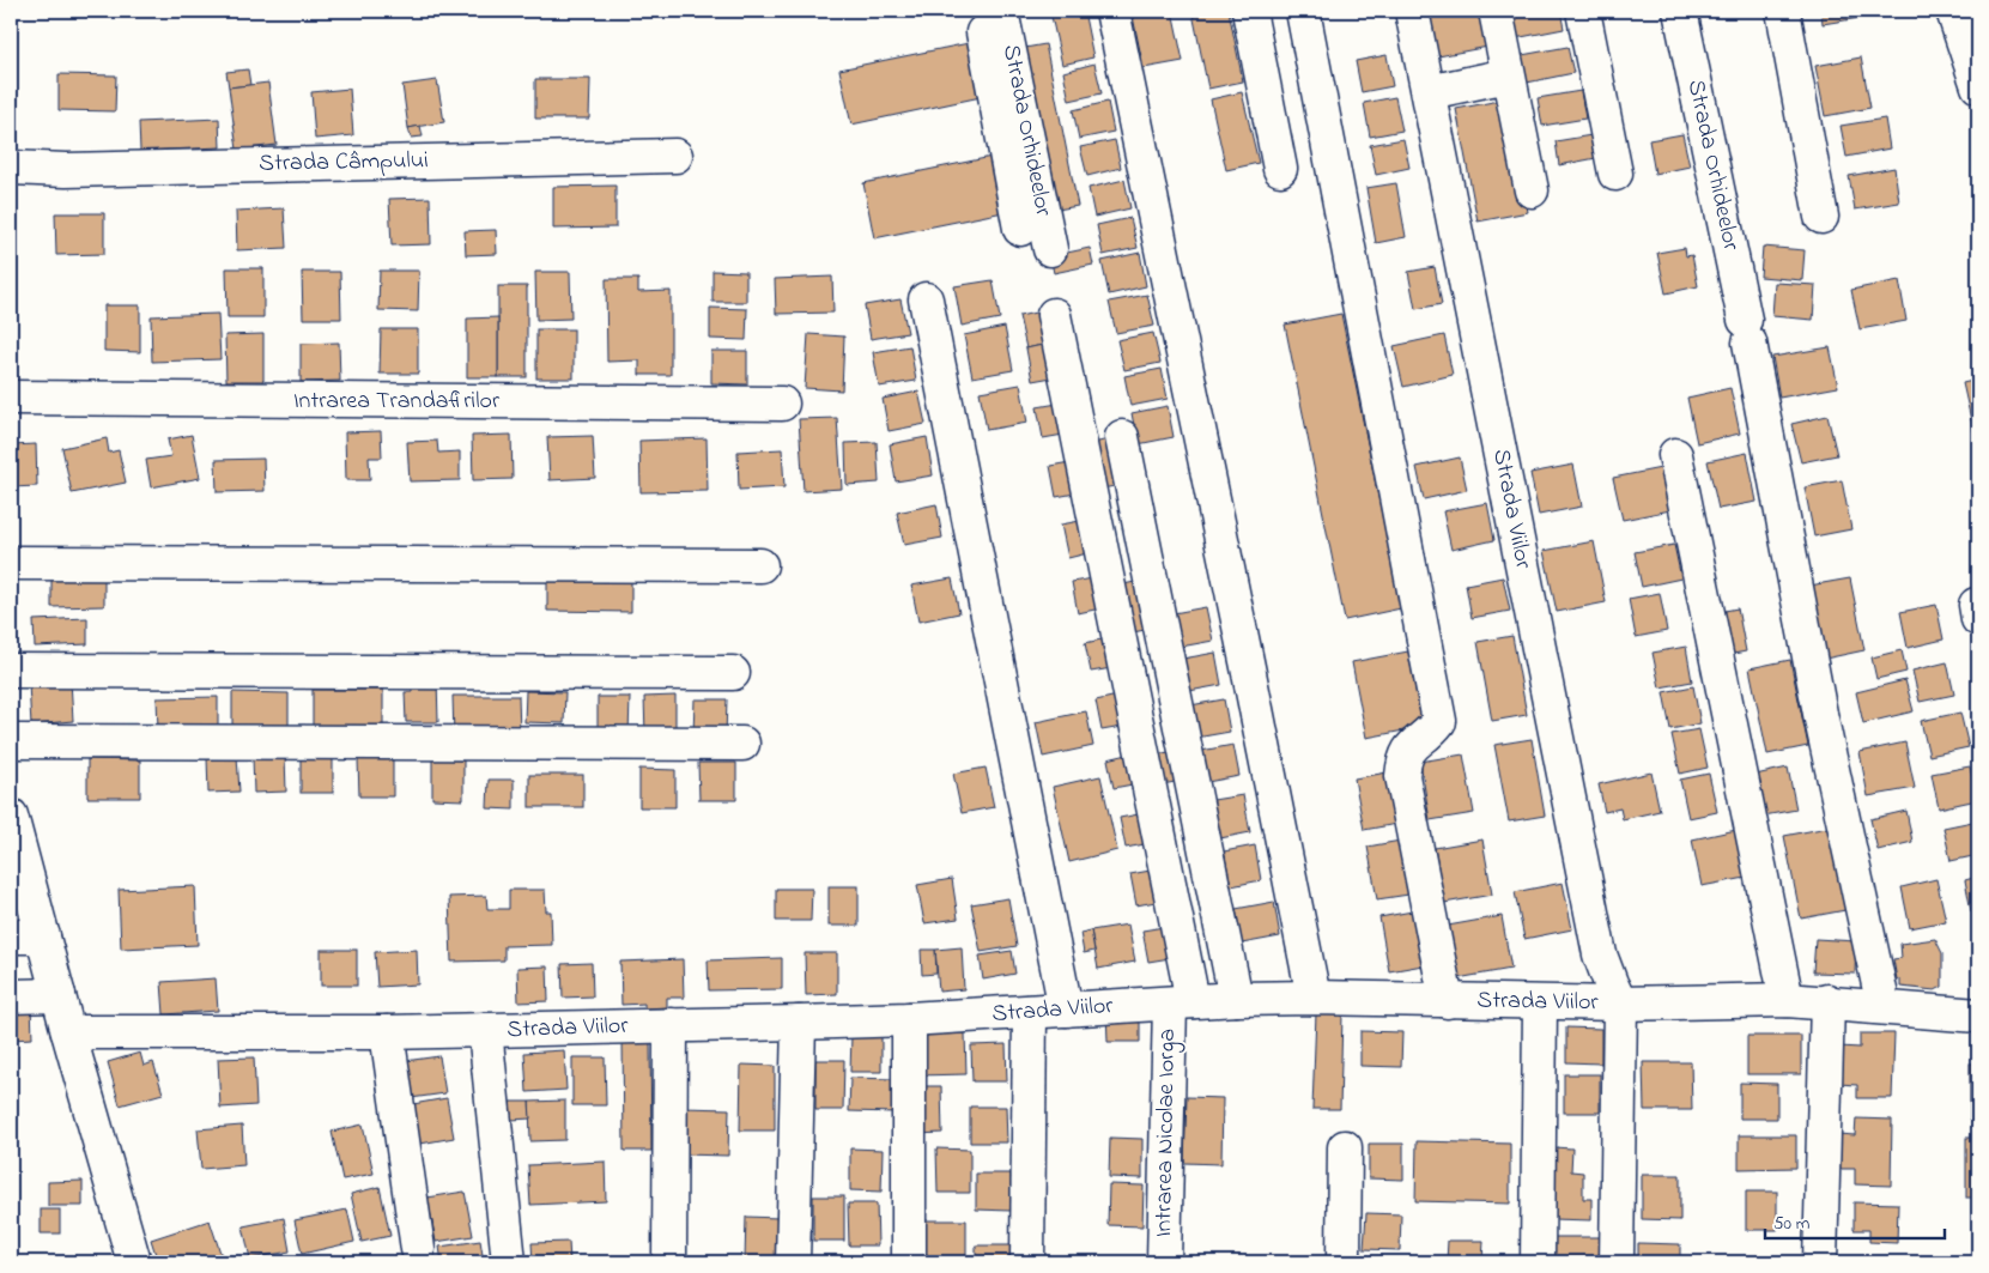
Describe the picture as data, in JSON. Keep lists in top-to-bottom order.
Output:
{
  "streets": {
    "street": [
      "Strada Orhideelor",
      "Strada Câmpului",
      "Intrarea Trandafirilor",
      "Strada Viilor",
      "Intrarea Nicolae Iorga"
    ]
  },
  "crossings": [
    ["Strada Orhideelor", "Strada Viilor"],
    ["Strada Viilor", "Intrarea Nicolae Iorga"]
  ],
  "scale_bar": "50 m"
}
